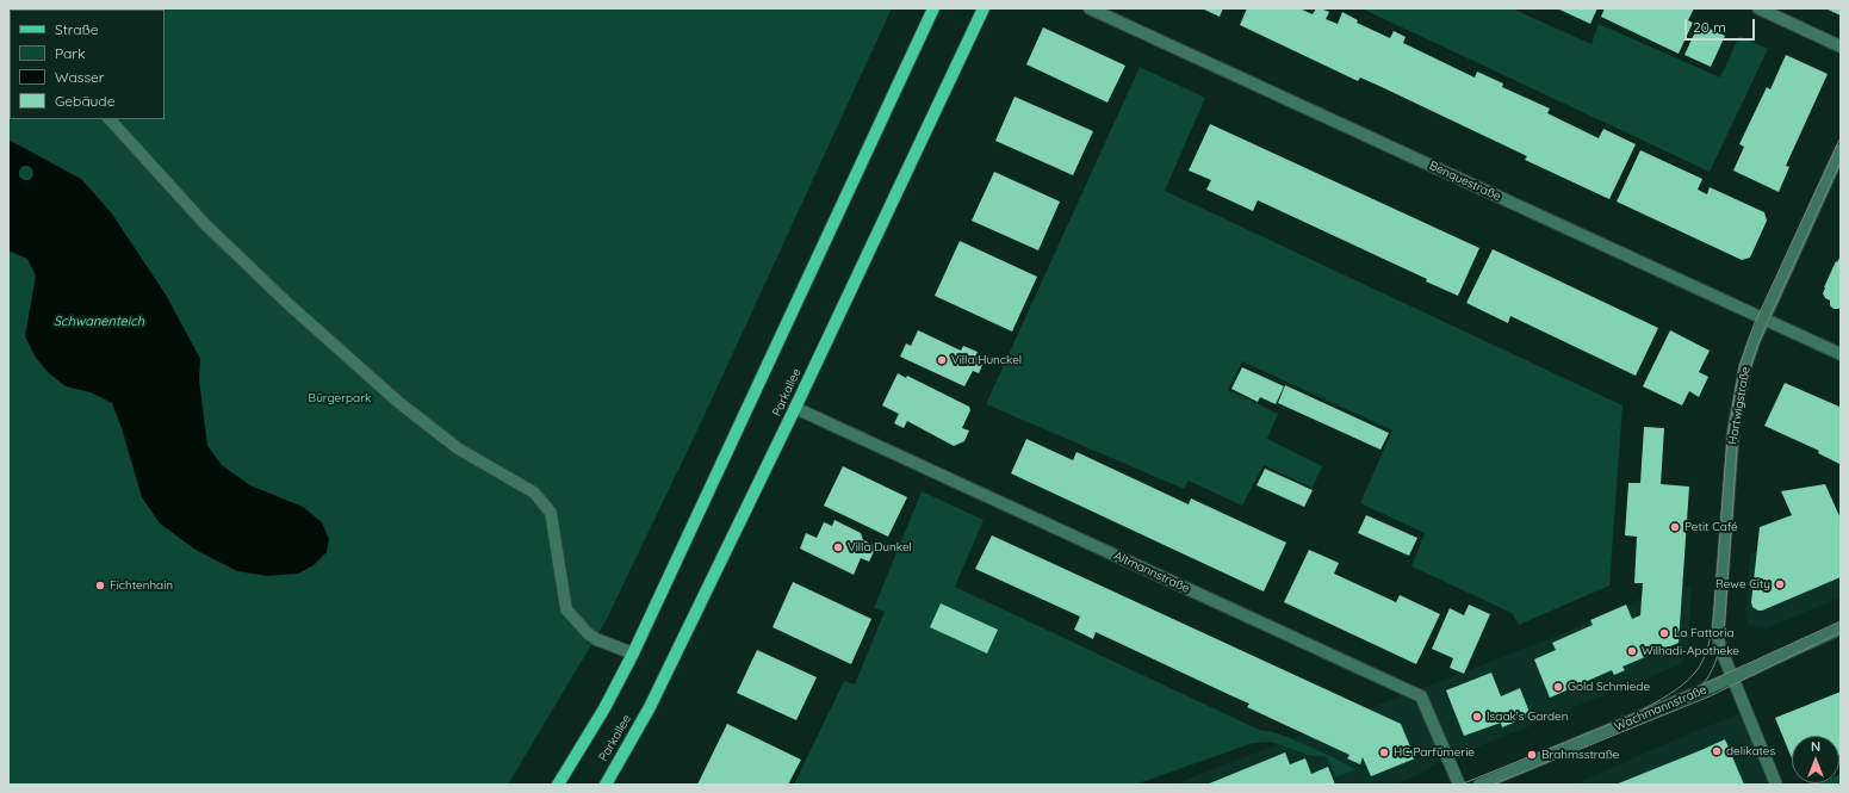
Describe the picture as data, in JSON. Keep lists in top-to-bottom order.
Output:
{
  "streets": {
    "main road": ["Parkallee"],
    "street": [
      "Benquestraße",
      "Hartwigstraße",
      "Altmannstraße",
      "Wachmannstraße"
    ]
  },
  "crossings": [
    ["Benquestraße", "Hartwigstraße"],
    ["Parkallee", "Altmannstraße"],
    ["Hartwigstraße", "Wachmannstraße"]
  ],
  "water": ["Schwanenteich"],
  "parks": ["Bürgerpark"],
  "places": [
    "Villa Hunckel",
    "Petit Café",
    "Villa Dunkel",
    "Rewe City",
    "Fichtenhain",
    "La Fattoria",
    "Wilhadi-Apotheke",
    "Gold Schmiede",
    "Isaak's Garden",
    "delikates",
    "HC Parfümerie",
    "Brahmsstraße"
  ],
  "legend": [
    "Straße",
    "Park",
    "Wasser",
    "Gebäude"
  ],
  "scale_bar": "20 m",
  "north": "top"
}
